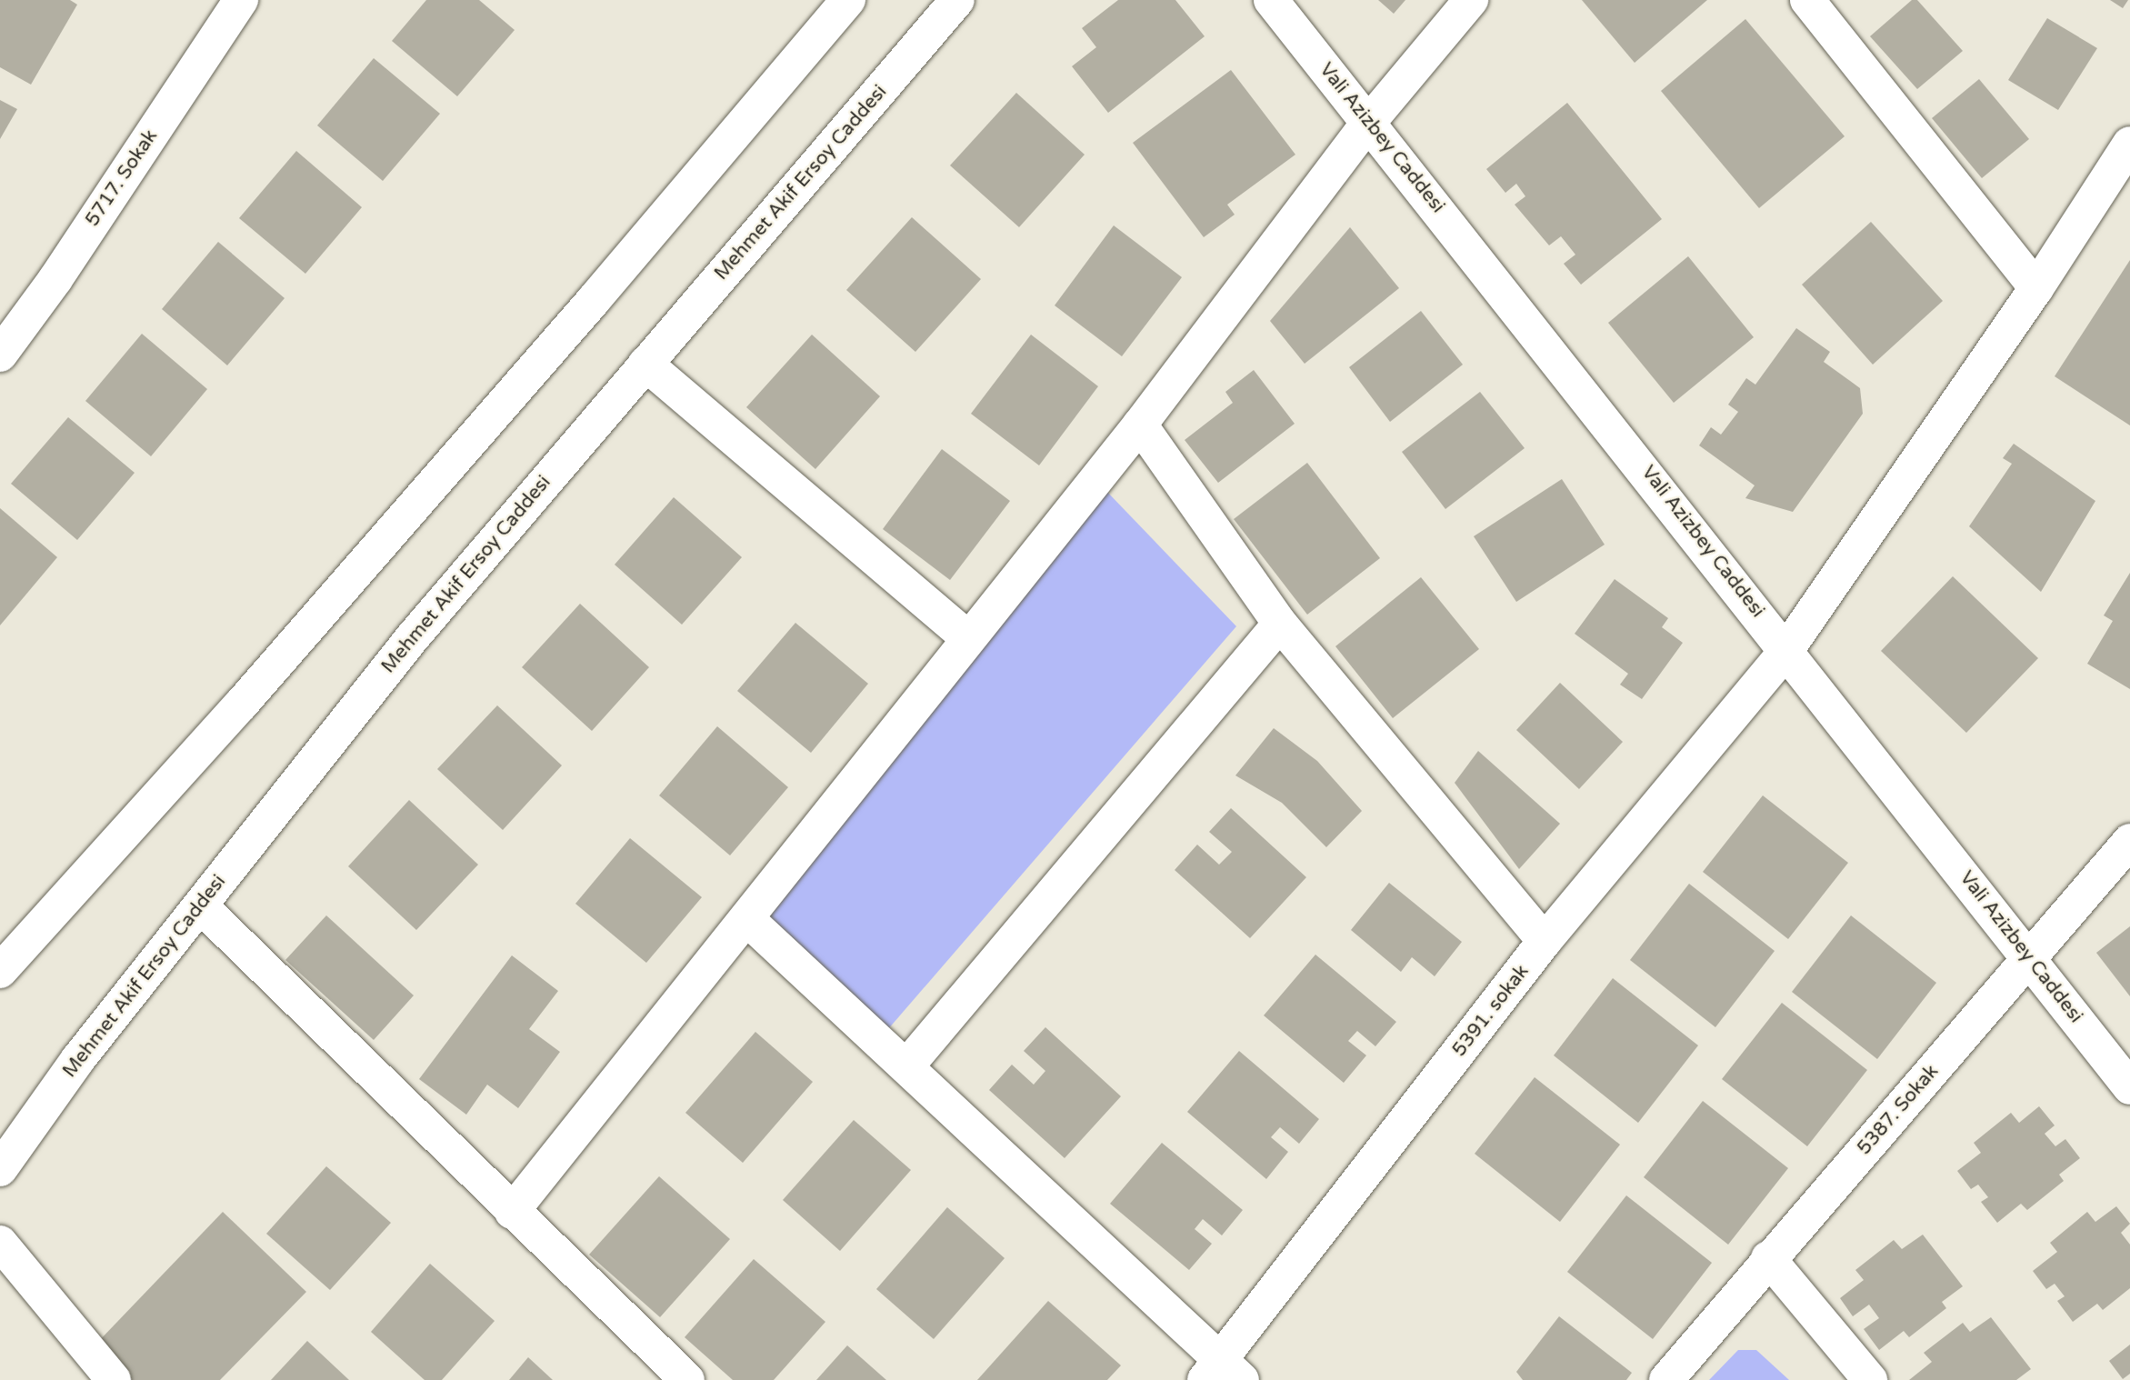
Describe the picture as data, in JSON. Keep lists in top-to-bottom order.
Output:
{
  "streets": {
    "street": [
      "Vali Azizbey Caddesi",
      "5717. Sokak",
      "Mehmet Akif Ersoy Caddesi",
      "5391. sokak",
      "5387. Sokak"
    ]
  },
  "crossings": [
    ["Vali Azizbey Caddesi", "5391. sokak"],
    ["Vali Azizbey Caddesi", "5387. Sokak"]
  ]
}
